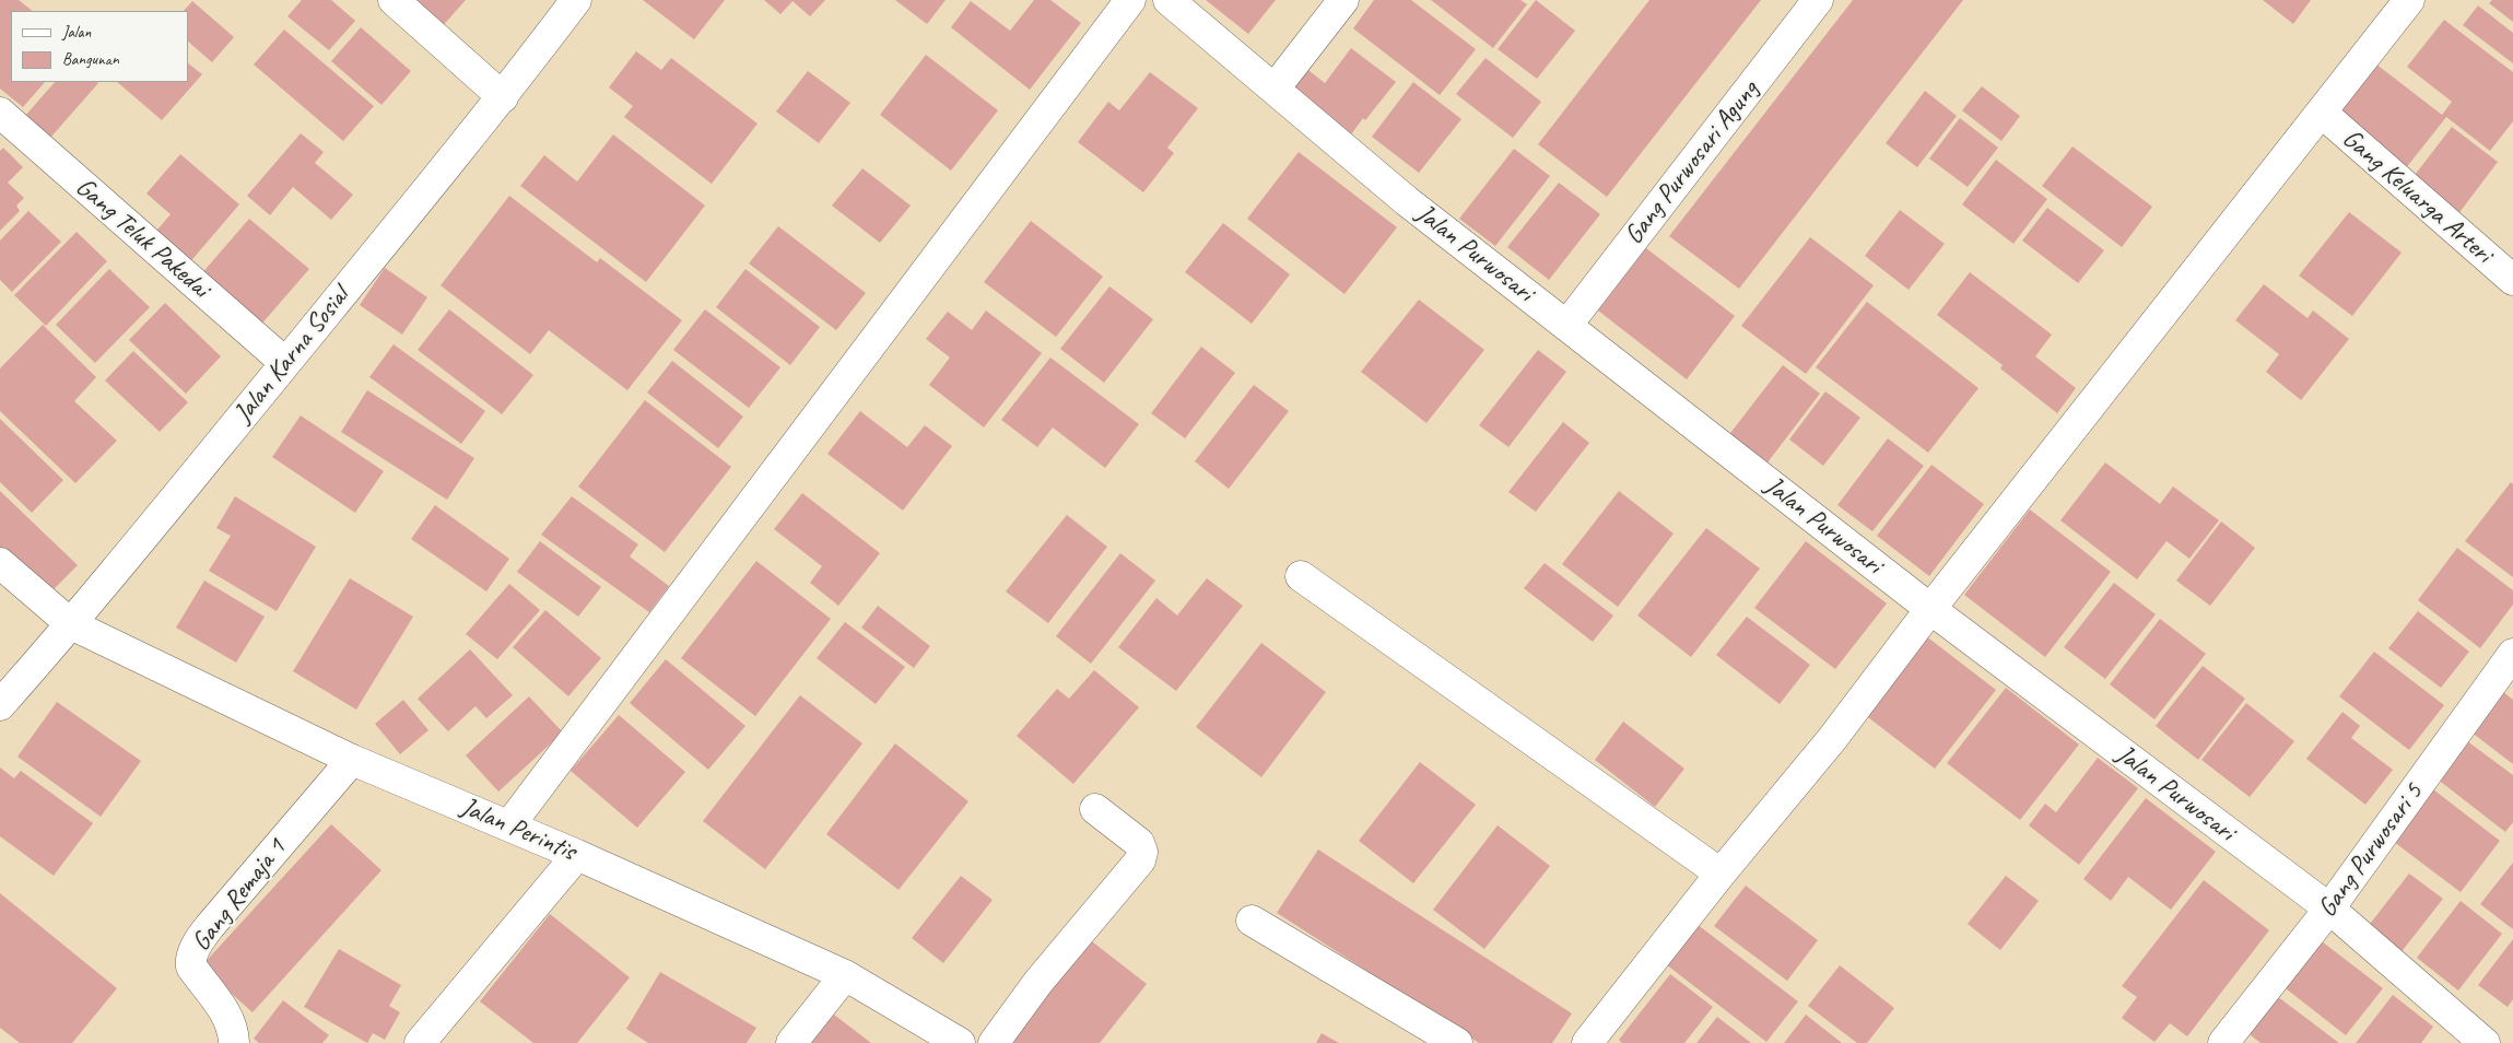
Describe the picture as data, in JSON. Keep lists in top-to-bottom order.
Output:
{
  "streets": {
    "street": [
      "Gang Purwosari Agung",
      "Gang Keluarga Arteri",
      "Gang Teluk Pakedai",
      "Jalan Purwosari",
      "Jalan Karna Sosial",
      "Jalan Perintis",
      "Gang Purwosari 5",
      "Gang Remaja 1"
    ]
  },
  "crossings": [
    ["Gang Purwosari Agung", "Jalan Purwosari"],
    ["Gang Teluk Pakedai", "Jalan Karna Sosial"],
    ["Jalan Purwosari", "Gang Purwosari 5"],
    ["Jalan Karna Sosial", "Jalan Perintis"],
    ["Jalan Perintis", "Gang Remaja 1"]
  ],
  "legend": ["Jalan", "Bangunan"]
}
